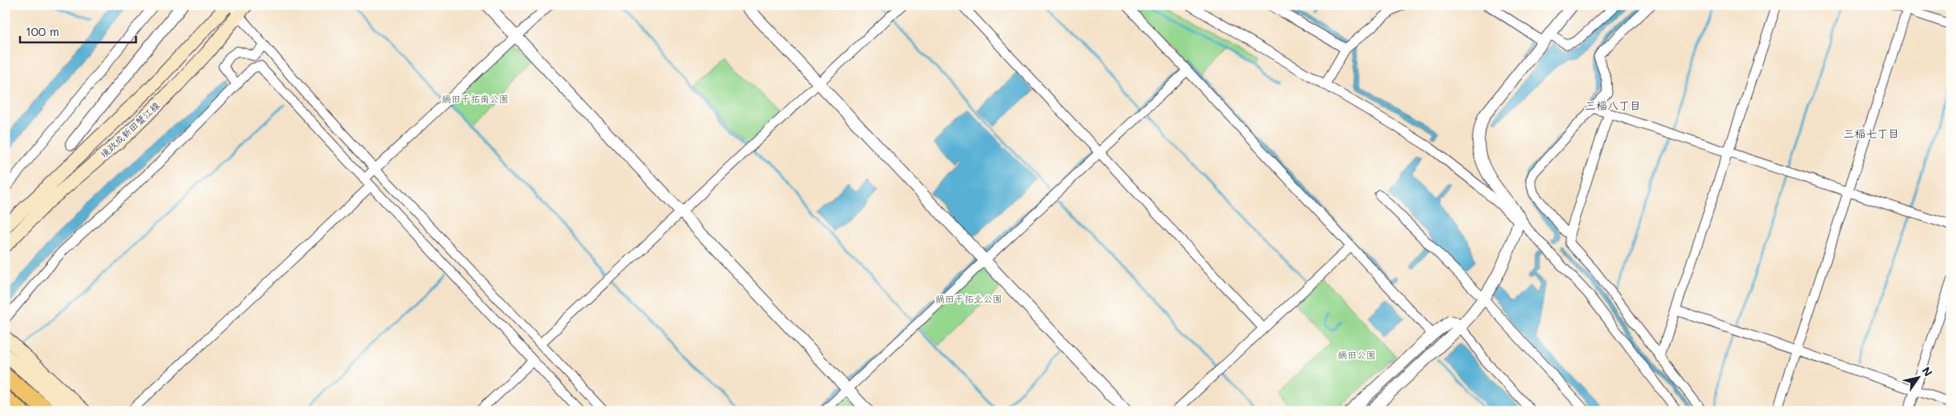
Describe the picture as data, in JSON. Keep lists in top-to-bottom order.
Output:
{
  "streets": {
    "main road": ["境政成新田蟹江線"]
  },
  "districts": ["三稲八丁目", "三稲七丁目"],
  "parks": ["鍋田干拓南公園", "鍋田干拓北公園", "鍋田公園"],
  "scale_bar": "100 m",
  "north": "top right"
}
